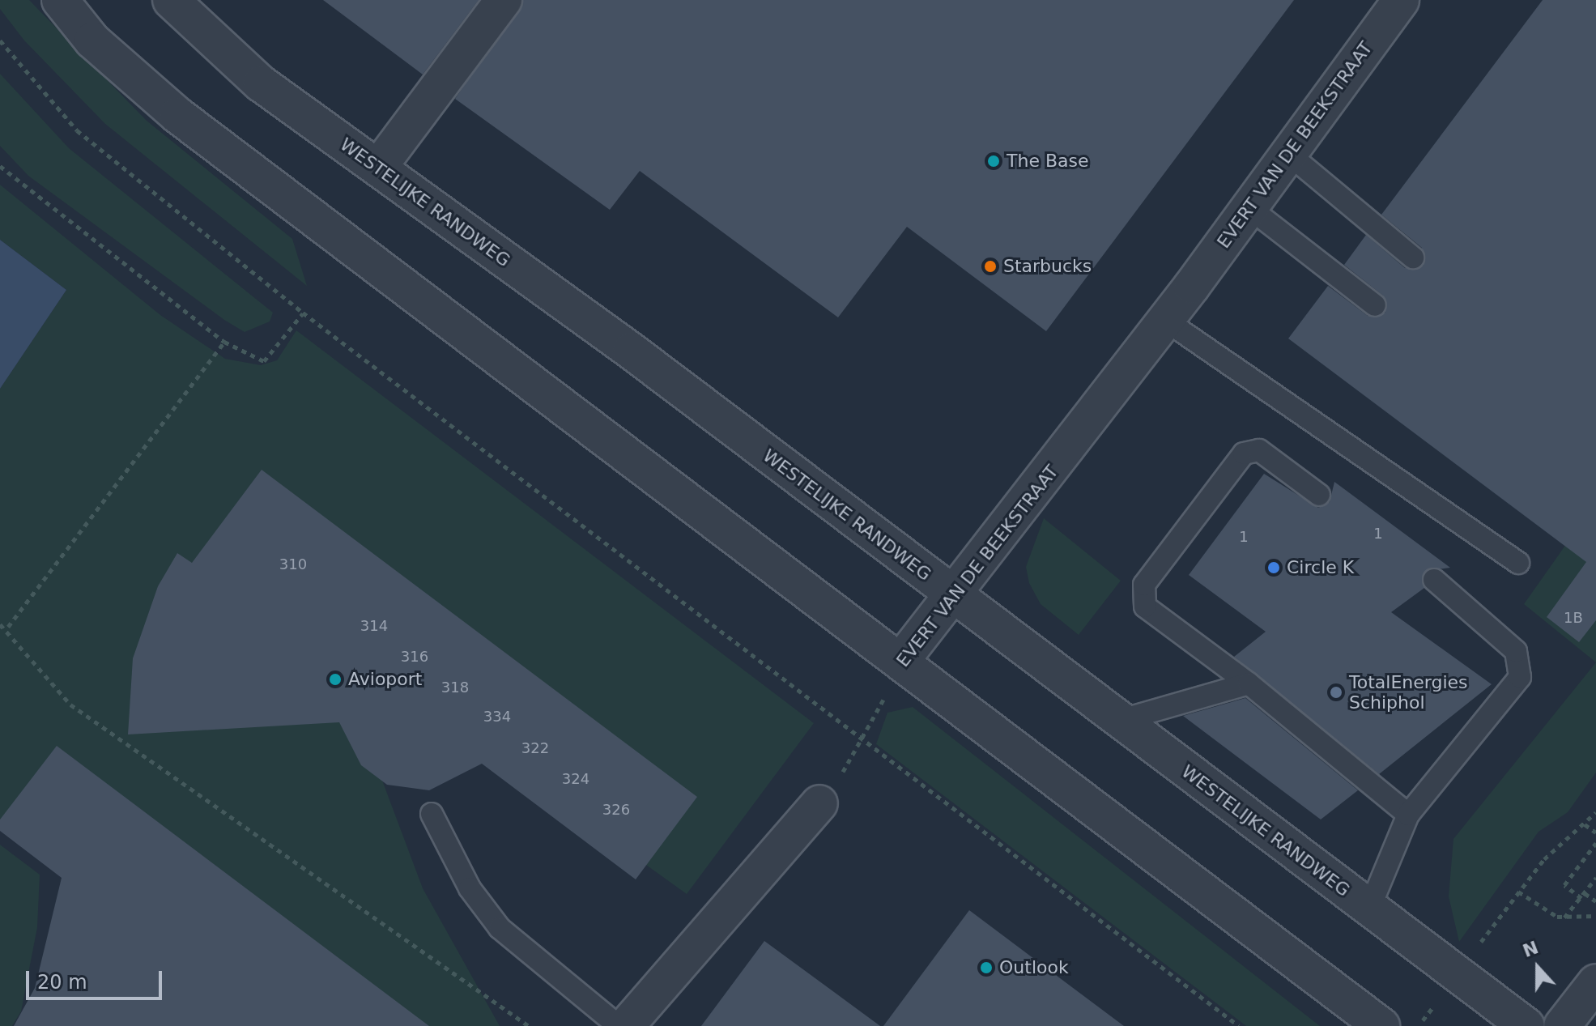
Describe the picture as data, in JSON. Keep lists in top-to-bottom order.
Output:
{
  "streets": {
    "street": ["EVERT VAN DE BEEKSTRAAT", "WESTELIJKE RANDWEG"]
  },
  "crossings": [
    ["EVERT VAN DE BEEKSTRAAT", "WESTELIJKE RANDWEG"]
  ],
  "places": [
    "The Base",
    "Starbucks",
    "Circle K",
    "Avioport",
    "TotalEnergies Schiphol",
    "Outlook"
  ],
  "house_numbers": [
    "1",
    "1",
    "310",
    "1B",
    "314",
    "316",
    "318",
    "334",
    "322",
    "324",
    "326"
  ],
  "scale_bar": "20 m",
  "north": "top"
}
